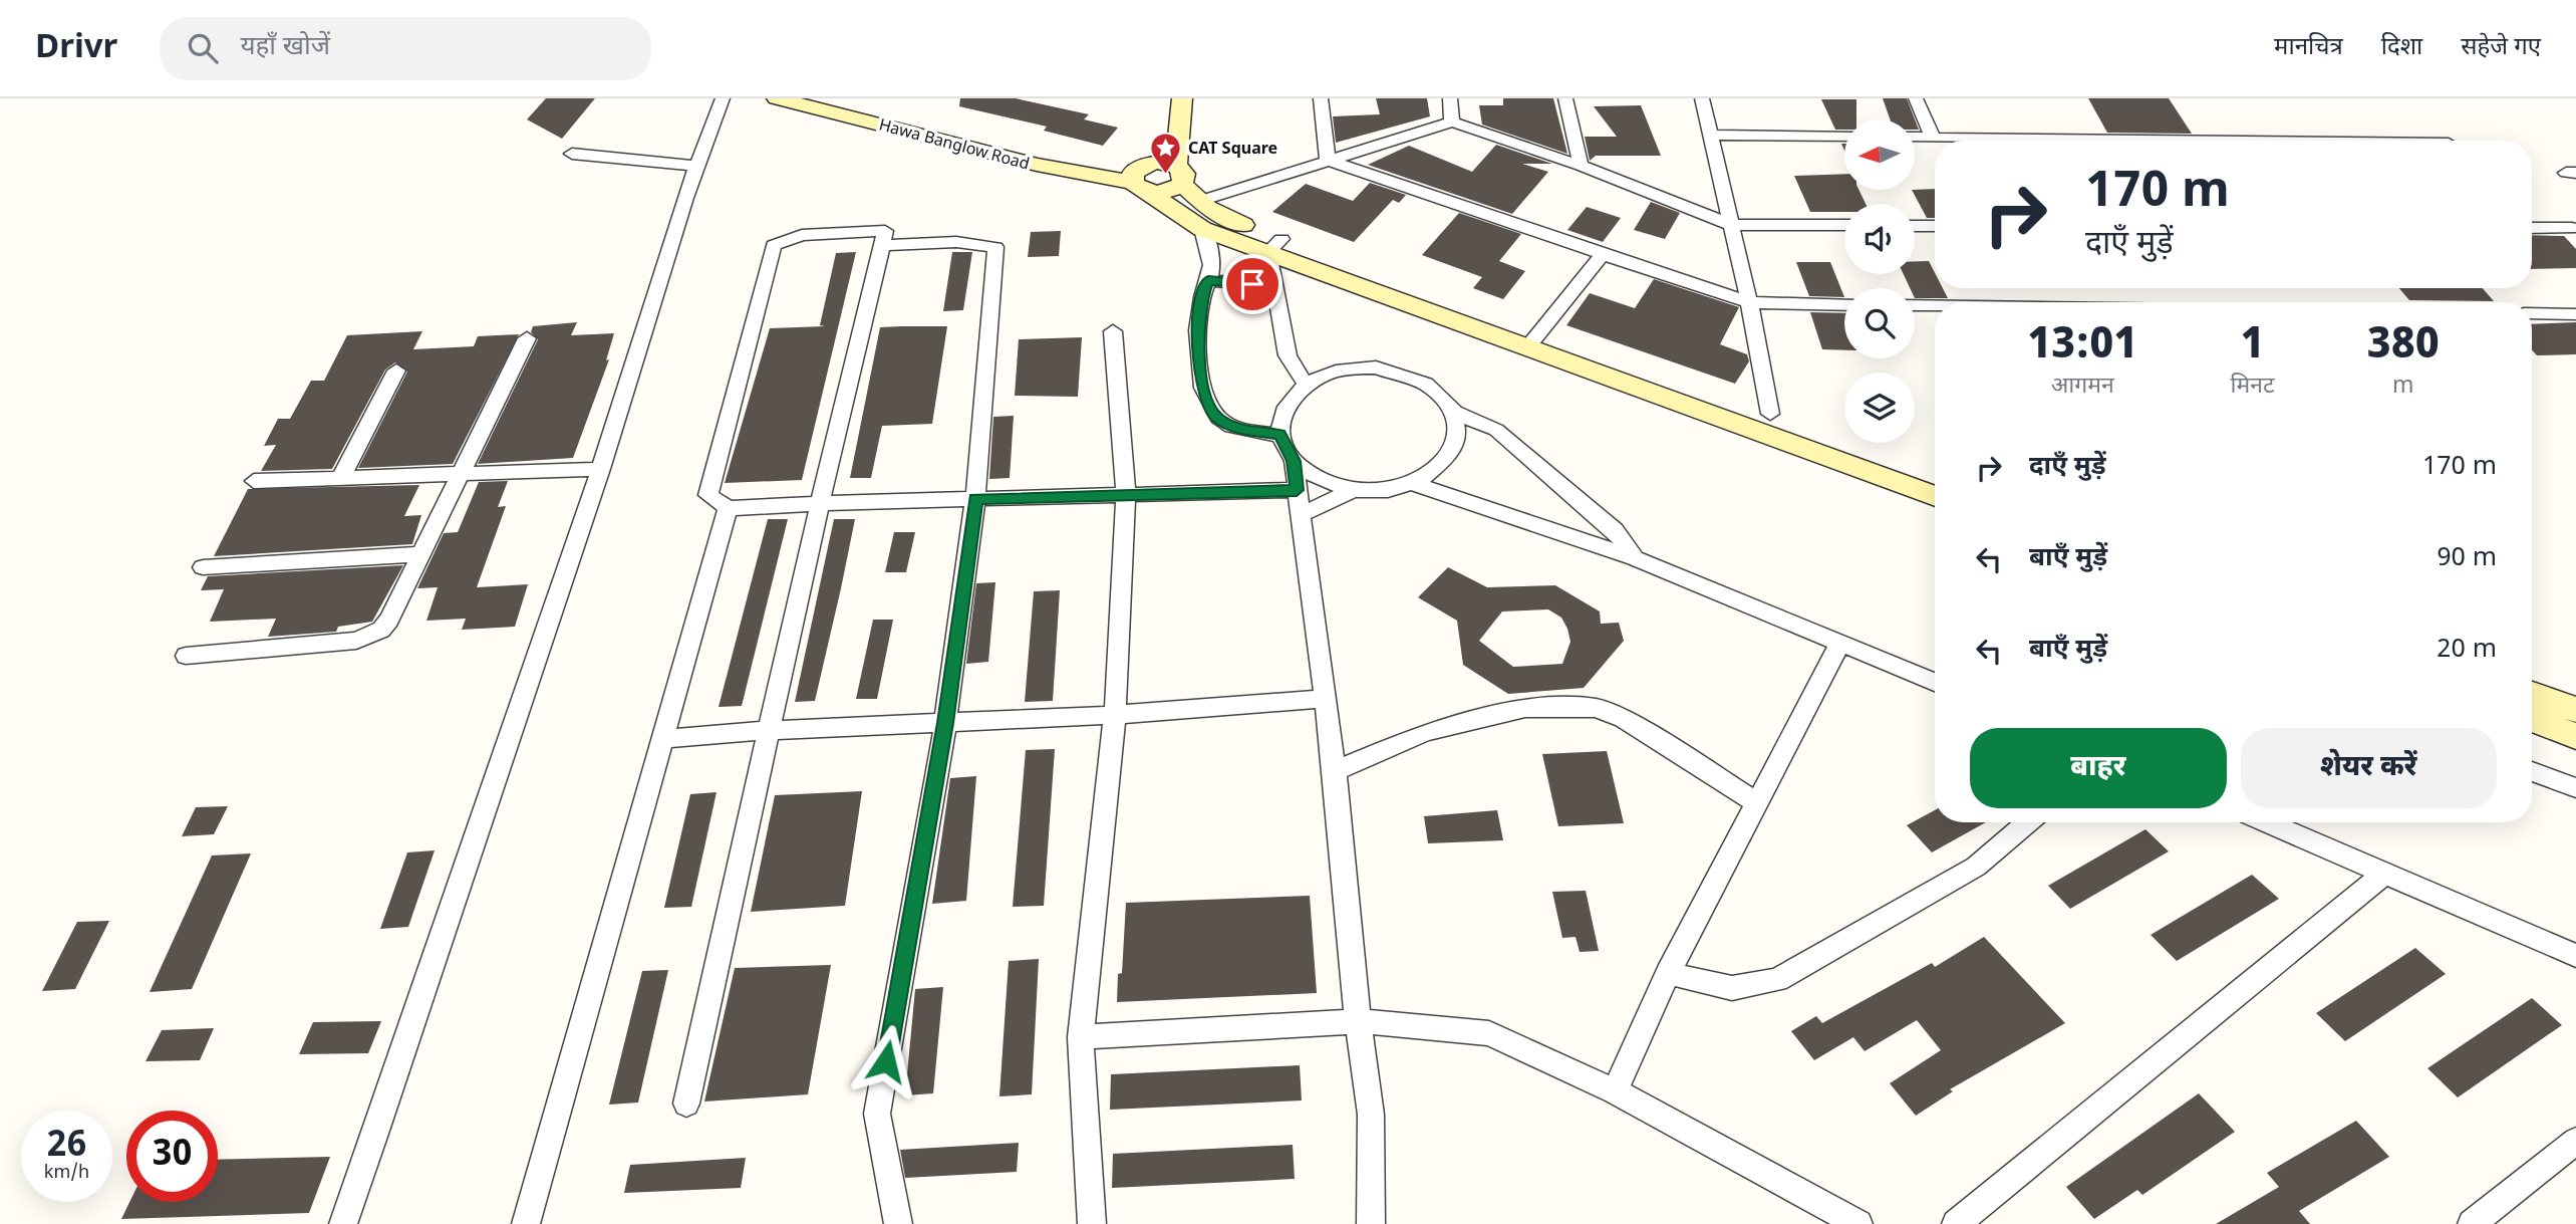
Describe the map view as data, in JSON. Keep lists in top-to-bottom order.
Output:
{
  "streets": {
    "street": ["Hawa Banglow Road"]
  },
  "places": {
    "place": ["CAT Square"]
  },
  "north": "left",
  "page": {
    "header": "Drivr",
    "search": "यहाँ खोजें",
    "nav": ["मानचित्र", "दिशा", "सहेजे गए"],
    "turn": ["170 m", "दाएँ मुड़ें"],
    "eta": [
      "13:01",
      "आगमन",
      "1",
      "मिनट",
      "380",
      "m"
    ],
    "list": [
      {
        "name": "दाएँ मुड़ें",
        "value": "170 m"
      },
      {
        "name": "बाएँ मुड़ें",
        "value": "90 m"
      },
      {
        "name": "बाएँ मुड़ें",
        "value": "20 m"
      }
    ],
    "buttons": ["बाहर", "शेयर करें"],
    "speed": "26 km/h",
    "limit": "30"
  }
}
